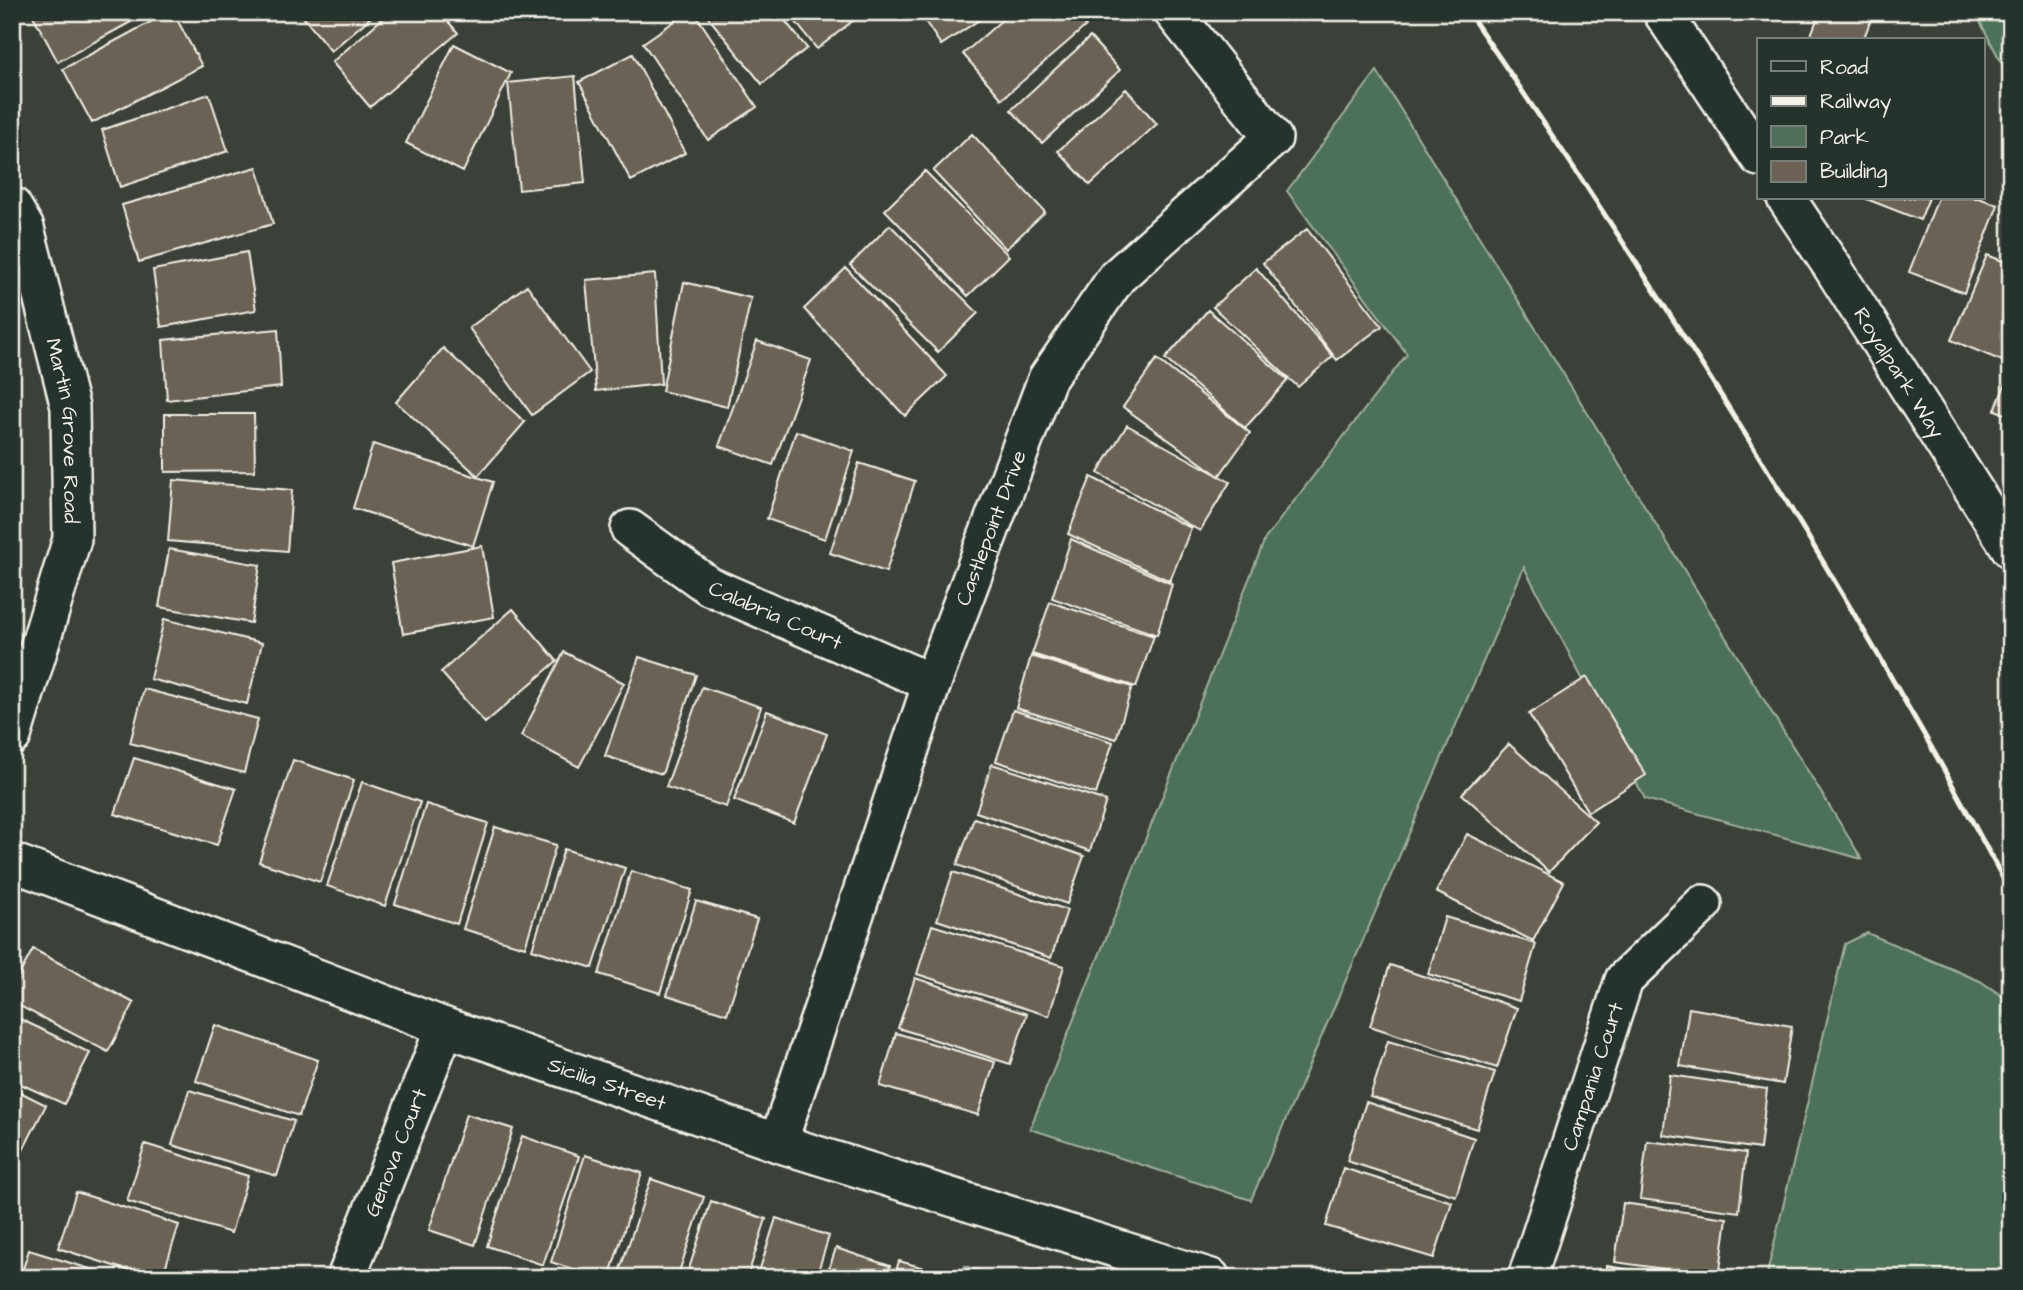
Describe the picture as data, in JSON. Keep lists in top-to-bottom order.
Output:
{
  "streets": {
    "street": [
      "Royalpark Way",
      "Martin Grove Road",
      "Castlepoint Drive",
      "Calabria Court",
      "Campania Court",
      "Sicilia Street",
      "Genova Court"
    ]
  },
  "crossings": [
    ["Castlepoint Drive", "Calabria Court"],
    ["Castlepoint Drive", "Sicilia Street"],
    ["Sicilia Street", "Genova Court"]
  ],
  "legend": [
    "Road",
    "Railway",
    "Park",
    "Building"
  ]
}
